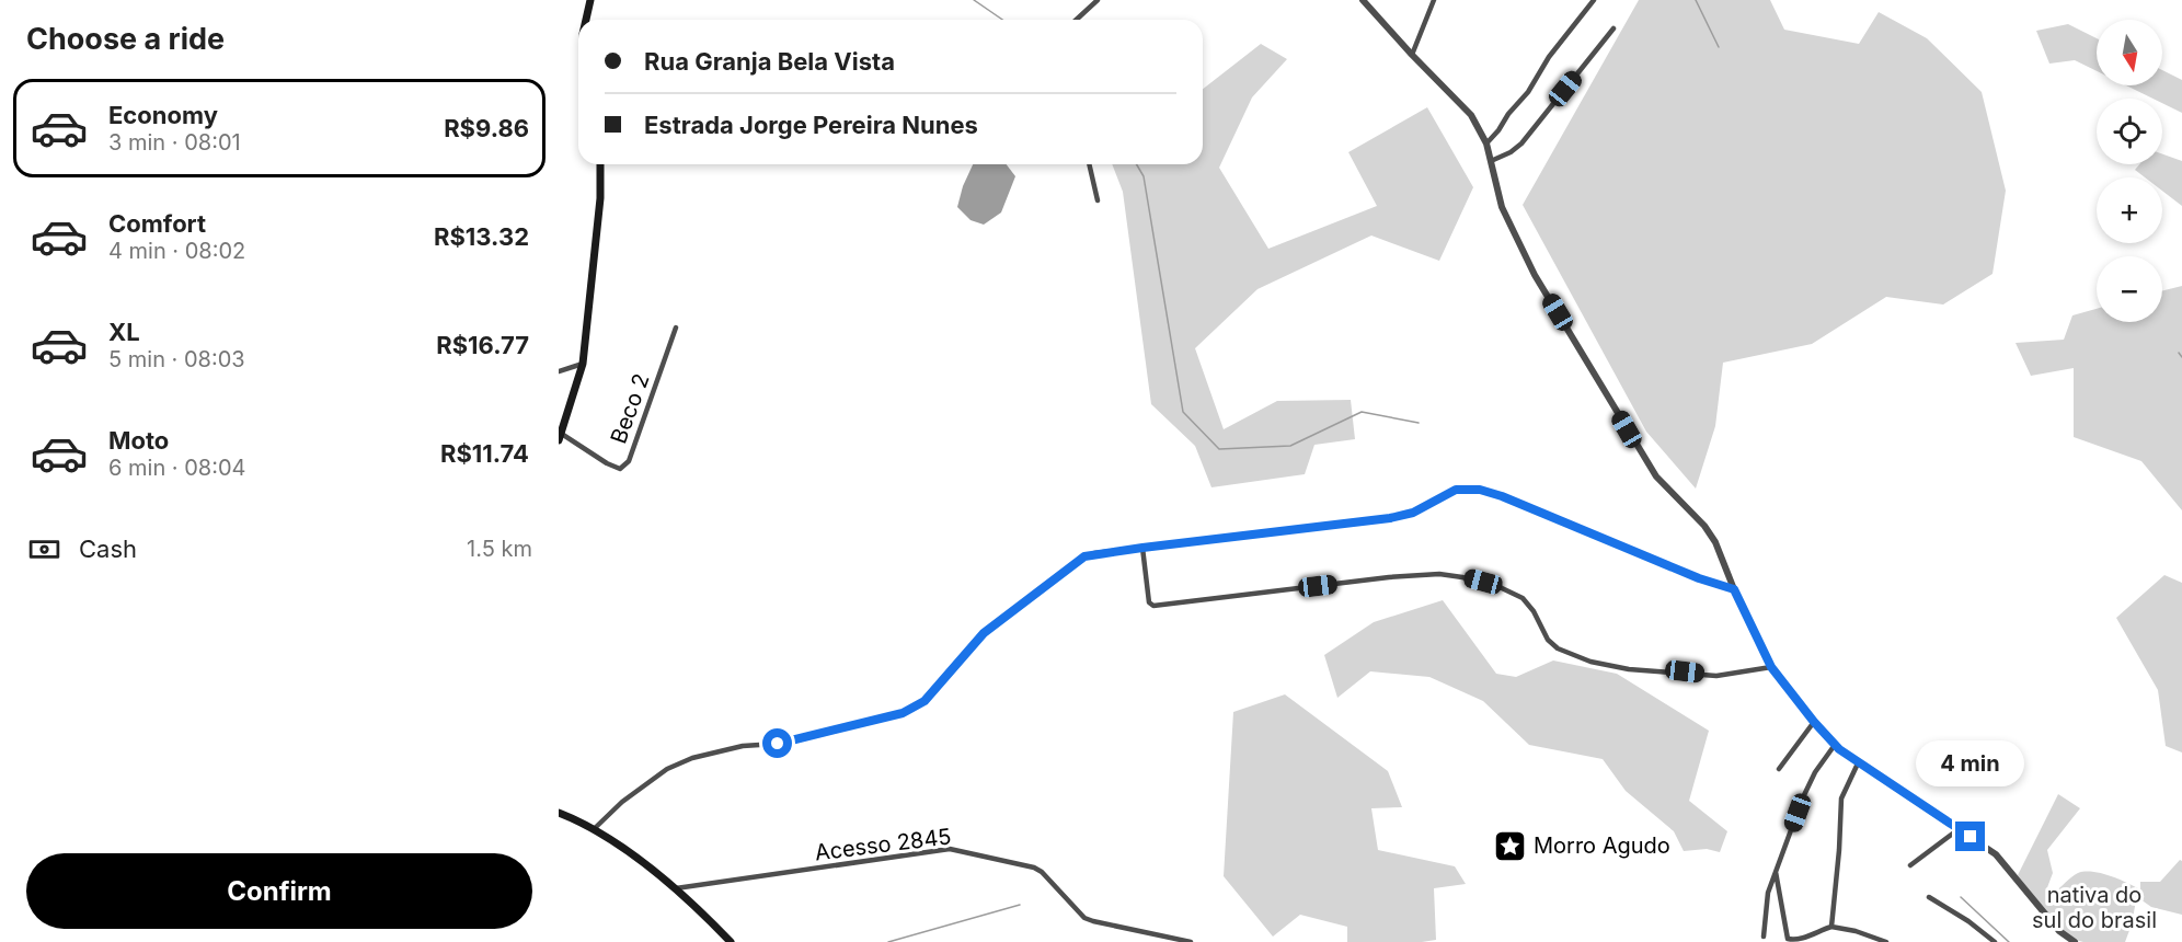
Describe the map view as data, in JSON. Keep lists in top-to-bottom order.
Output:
{
  "streets": {
    "street": ["Beco 2", "Acesso 2845"]
  },
  "parks": ["nativa do sul do brasil"],
  "places": {
    "place": ["Morro Agudo"]
  },
  "north": "bottom",
  "page": {
    "heading": "Choose a ride",
    "map_buttons": ["+", "−"],
    "banner": ["Rua Granja Bela Vista", "Estrada Jorge Pereira Nunes"],
    "list": [
      {
        "name": "Economy",
        "note": "3 min · 08:01",
        "value": "R$9.86"
      },
      {
        "name": "Comfort",
        "note": "4 min · 08:02",
        "value": "R$13.32"
      },
      {
        "name": "XL",
        "note": "5 min · 08:03",
        "value": "R$16.77"
      },
      {
        "name": "Moto",
        "note": "6 min · 08:04",
        "value": "R$11.74"
      }
    ],
    "pay": ["Cash", "1.5 km"],
    "bubble": "4 min",
    "buttons": "Confirm"
  }
}
